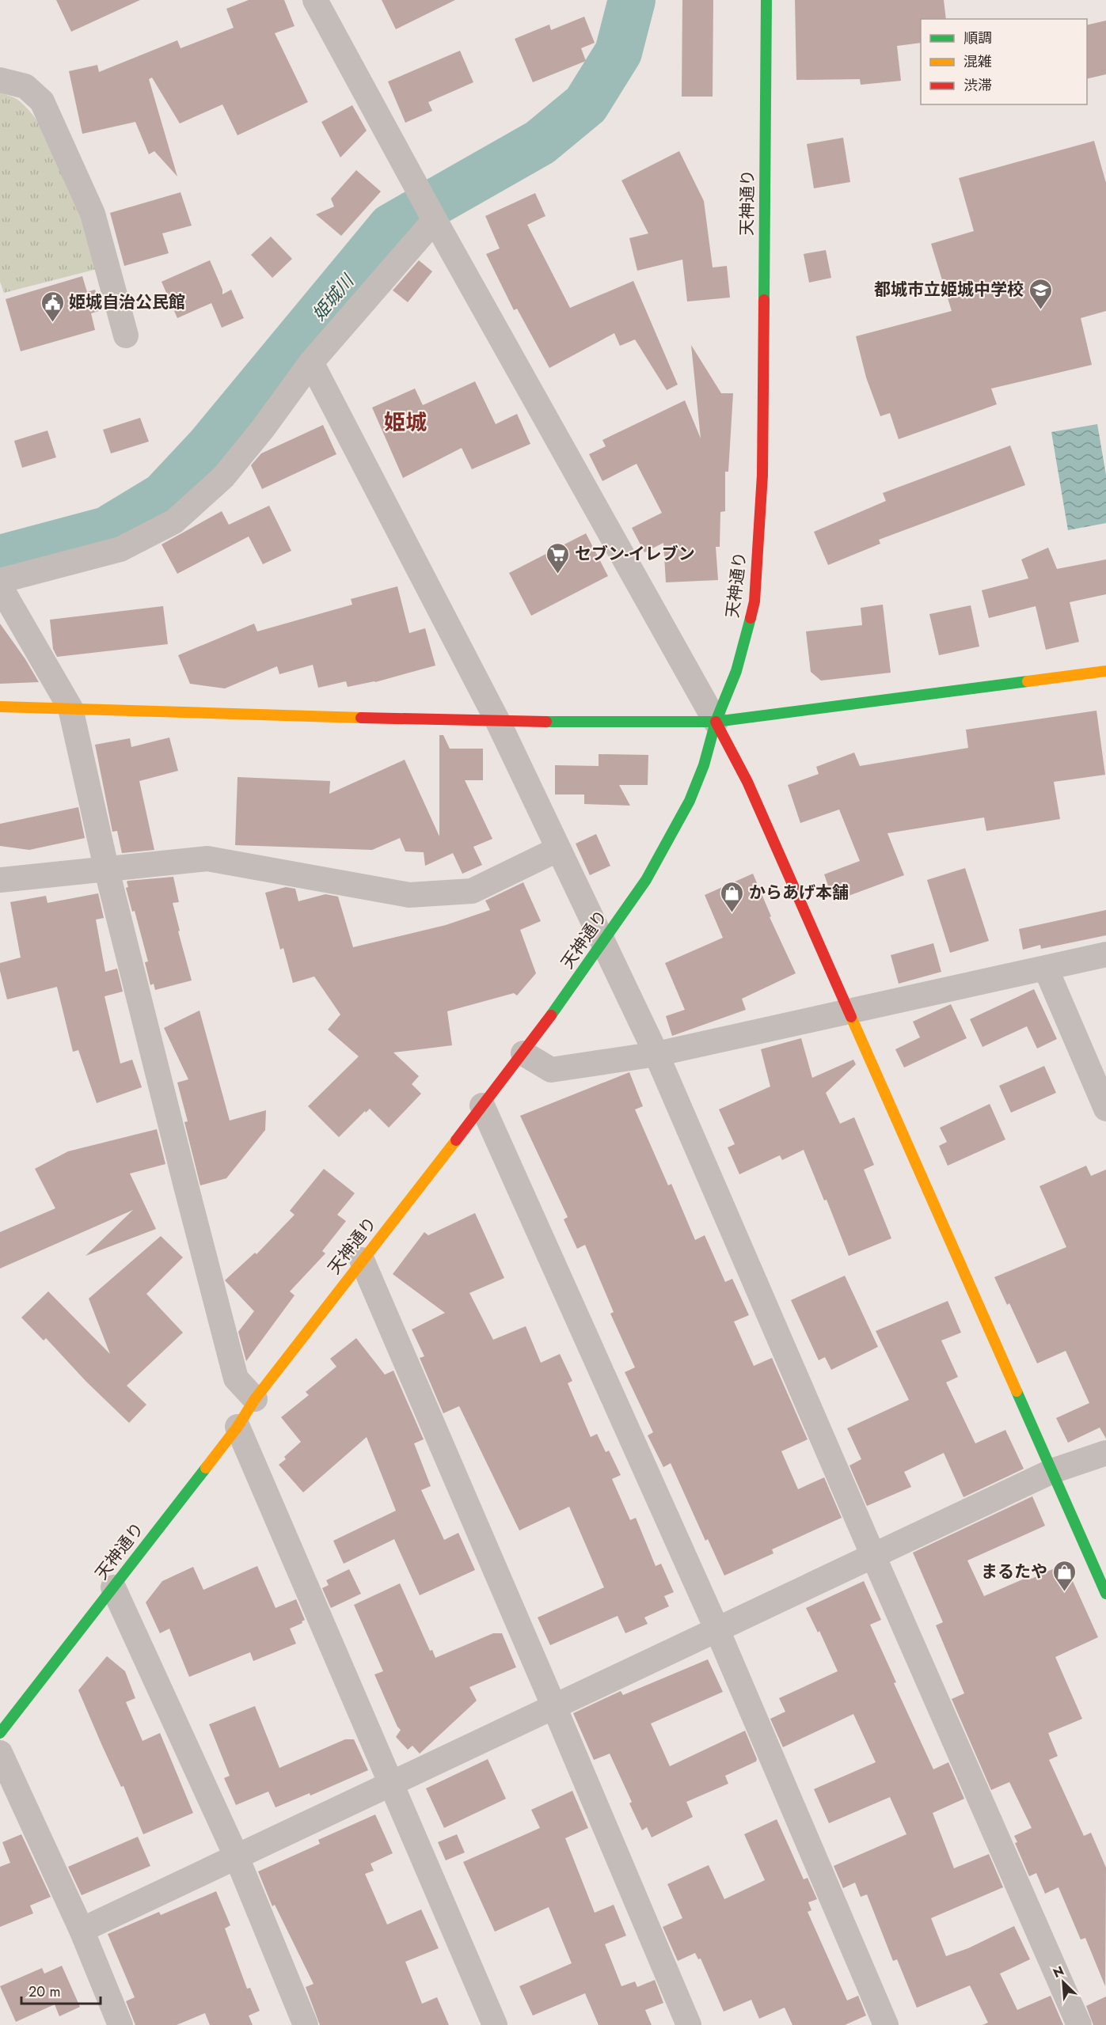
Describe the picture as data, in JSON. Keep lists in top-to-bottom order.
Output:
{
  "streets": {
    "street": ["天神通り"]
  },
  "districts": ["姫城"],
  "water": ["姫城川"],
  "places": {
    "school or university": ["都城市立姫城中学校"],
    "public building": ["姫城自治公民館"],
    "supermarket": ["セブン-イレブン"],
    "shop": ["からあげ本舗", "まるたや"]
  },
  "legend": ["順調", "混雑", "渋滞"],
  "scale_bar": "20 m",
  "north": "top left"
}
